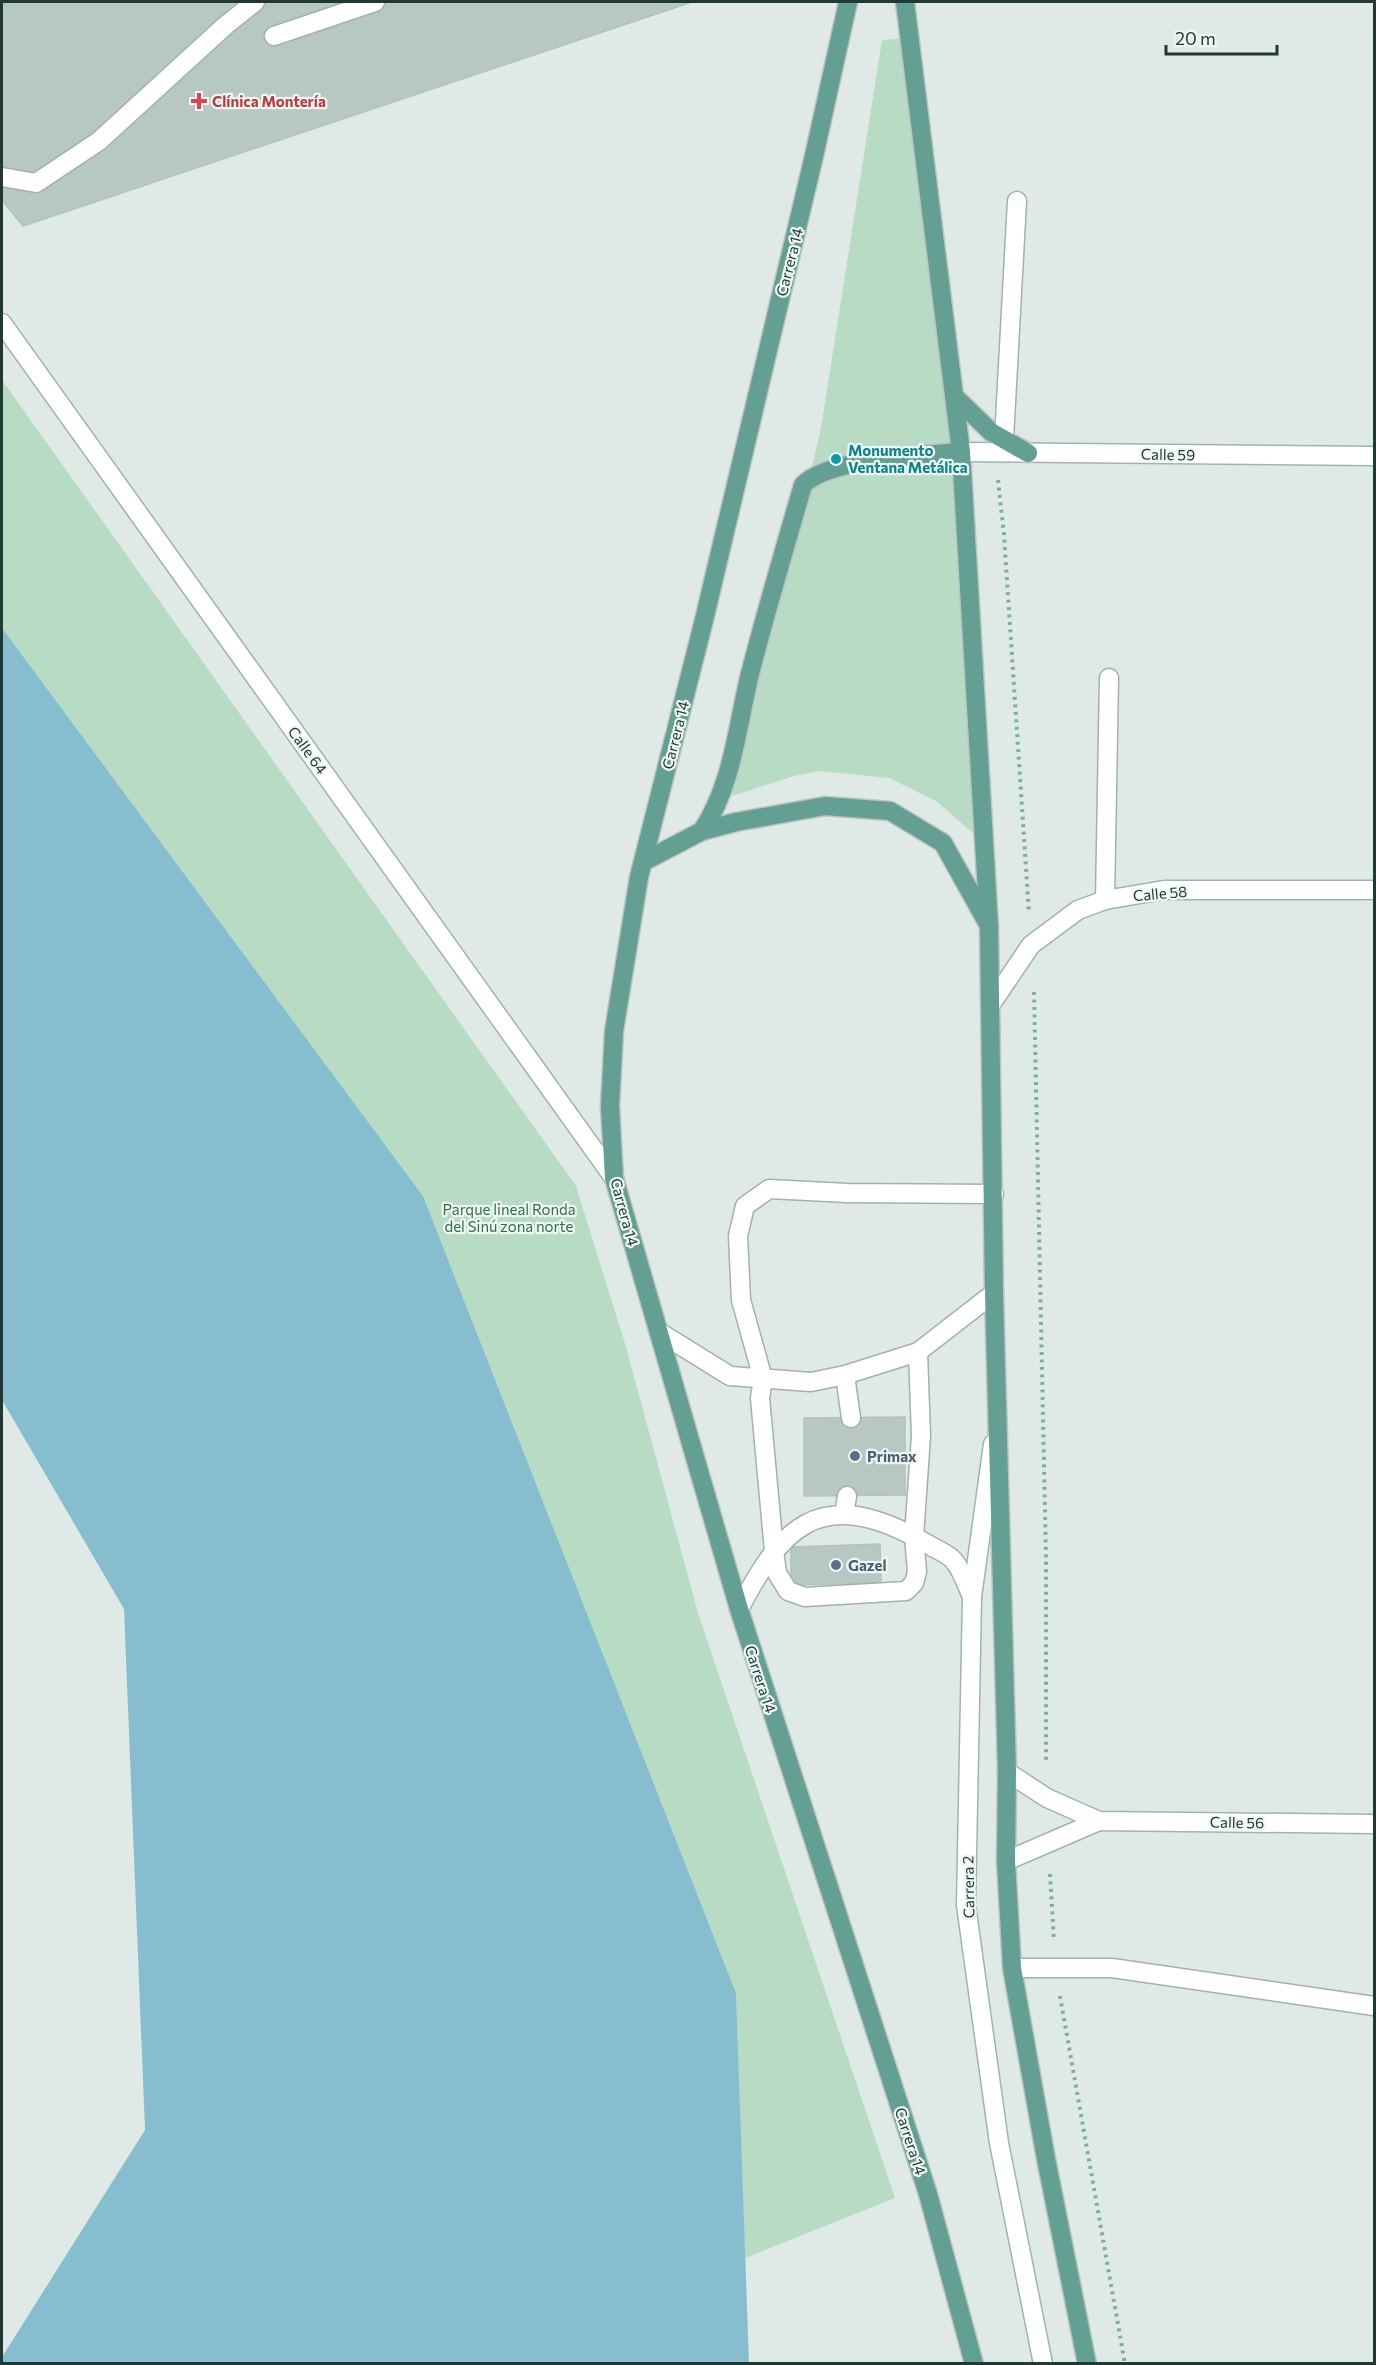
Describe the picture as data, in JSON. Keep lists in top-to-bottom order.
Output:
{
  "streets": {
    "main road": ["Carrera 14"],
    "street": [
      "Calle 59",
      "Calle 64",
      "Calle 58",
      "Calle 56",
      "Carrera 2"
    ]
  },
  "crossings": [
    ["Carrera 14", "Calle 64"]
  ],
  "parks": ["Parque lineal Ronda del Sinú zona norte"],
  "places": {
    "health": ["Clínica Montería"],
    "other": ["Monumento Ventana Metálica", "Primax", "Gazel"]
  },
  "scale_bar": "20 m"
}
